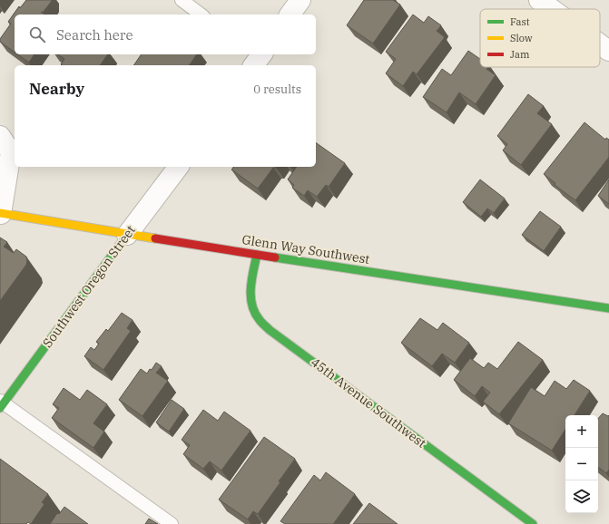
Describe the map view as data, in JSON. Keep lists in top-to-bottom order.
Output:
{
  "streets": {
    "street": ["Glenn Way Southwest", "Southwest Oregon Street", "45th Avenue Southwest"]
  },
  "crossings": [
    ["Glenn Way Southwest", "Southwest Oregon Street"],
    ["Glenn Way Southwest", "45th Avenue Southwest"]
  ],
  "legend": ["Fast", "Slow", "Jam"],
  "page": {
    "search": "Search here",
    "heading": ["Nearby", "0 results"],
    "map_buttons": ["+", "−"]
  }
}
